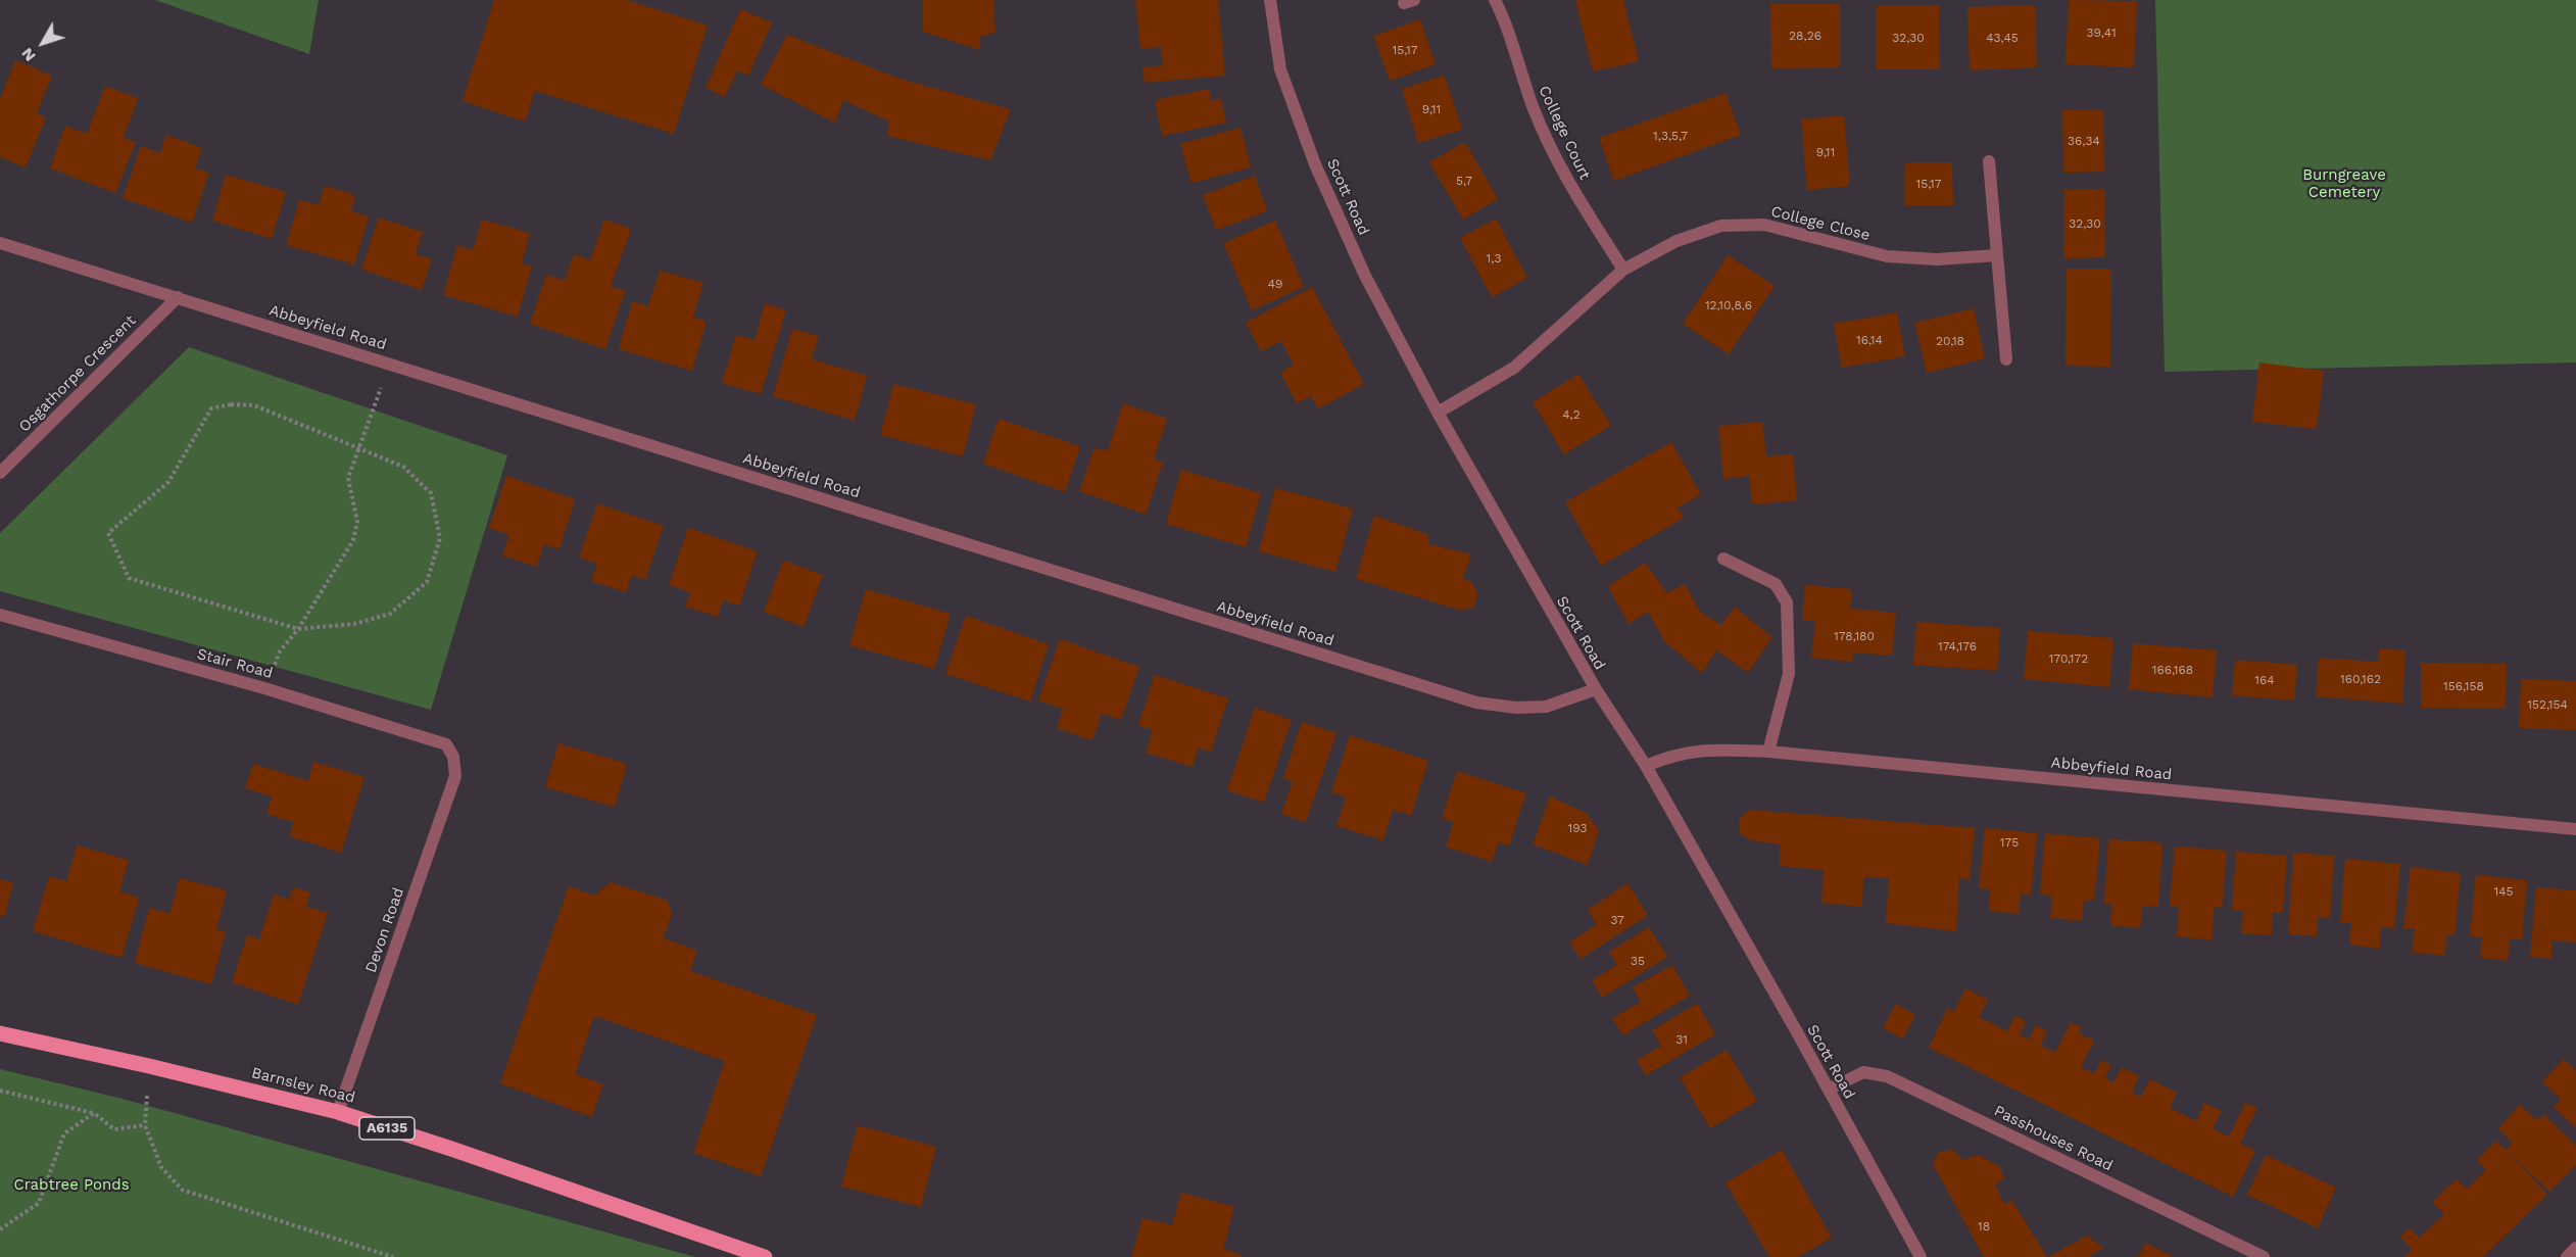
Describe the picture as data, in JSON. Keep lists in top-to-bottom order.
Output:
{
  "streets": {
    "main road": ["Barnsley Road", "A6135"],
    "street": [
      "College Court",
      "Scott Road",
      "College Close",
      "Abbeyfield Road",
      "Osgathorpe Crescent",
      "Stair Road",
      "Devon Road",
      "Passhouses Road"
    ]
  },
  "crossings": [
    ["College Court", "College Close"],
    ["Scott Road", "College Close"],
    ["Scott Road", "Abbeyfield Road"],
    ["Scott Road", "Passhouses Road"],
    ["Abbeyfield Road", "Osgathorpe Crescent"],
    ["Stair Road", "Devon Road"],
    ["Devon Road", "Barnsley Road"]
  ],
  "parks": ["Burngreave Cemetery", "Crabtree Ponds"],
  "house_numbers": [
    "39,41",
    "28,26",
    "32,30",
    "43,45",
    "15,17",
    "9,11",
    "1,3,5,7",
    "36,34",
    "9,11",
    "5,7",
    "15,17",
    "32,30",
    "1,3",
    "49",
    "12,10,8,6",
    "16,14",
    "20,18",
    "4,2",
    "178,180",
    "174,176",
    "170,172",
    "166,168",
    "160,162",
    "164",
    "156,158",
    "152,154",
    "193",
    "175",
    "145",
    "37",
    "35",
    "31",
    "18"
  ],
  "north": "bottom left"
}
